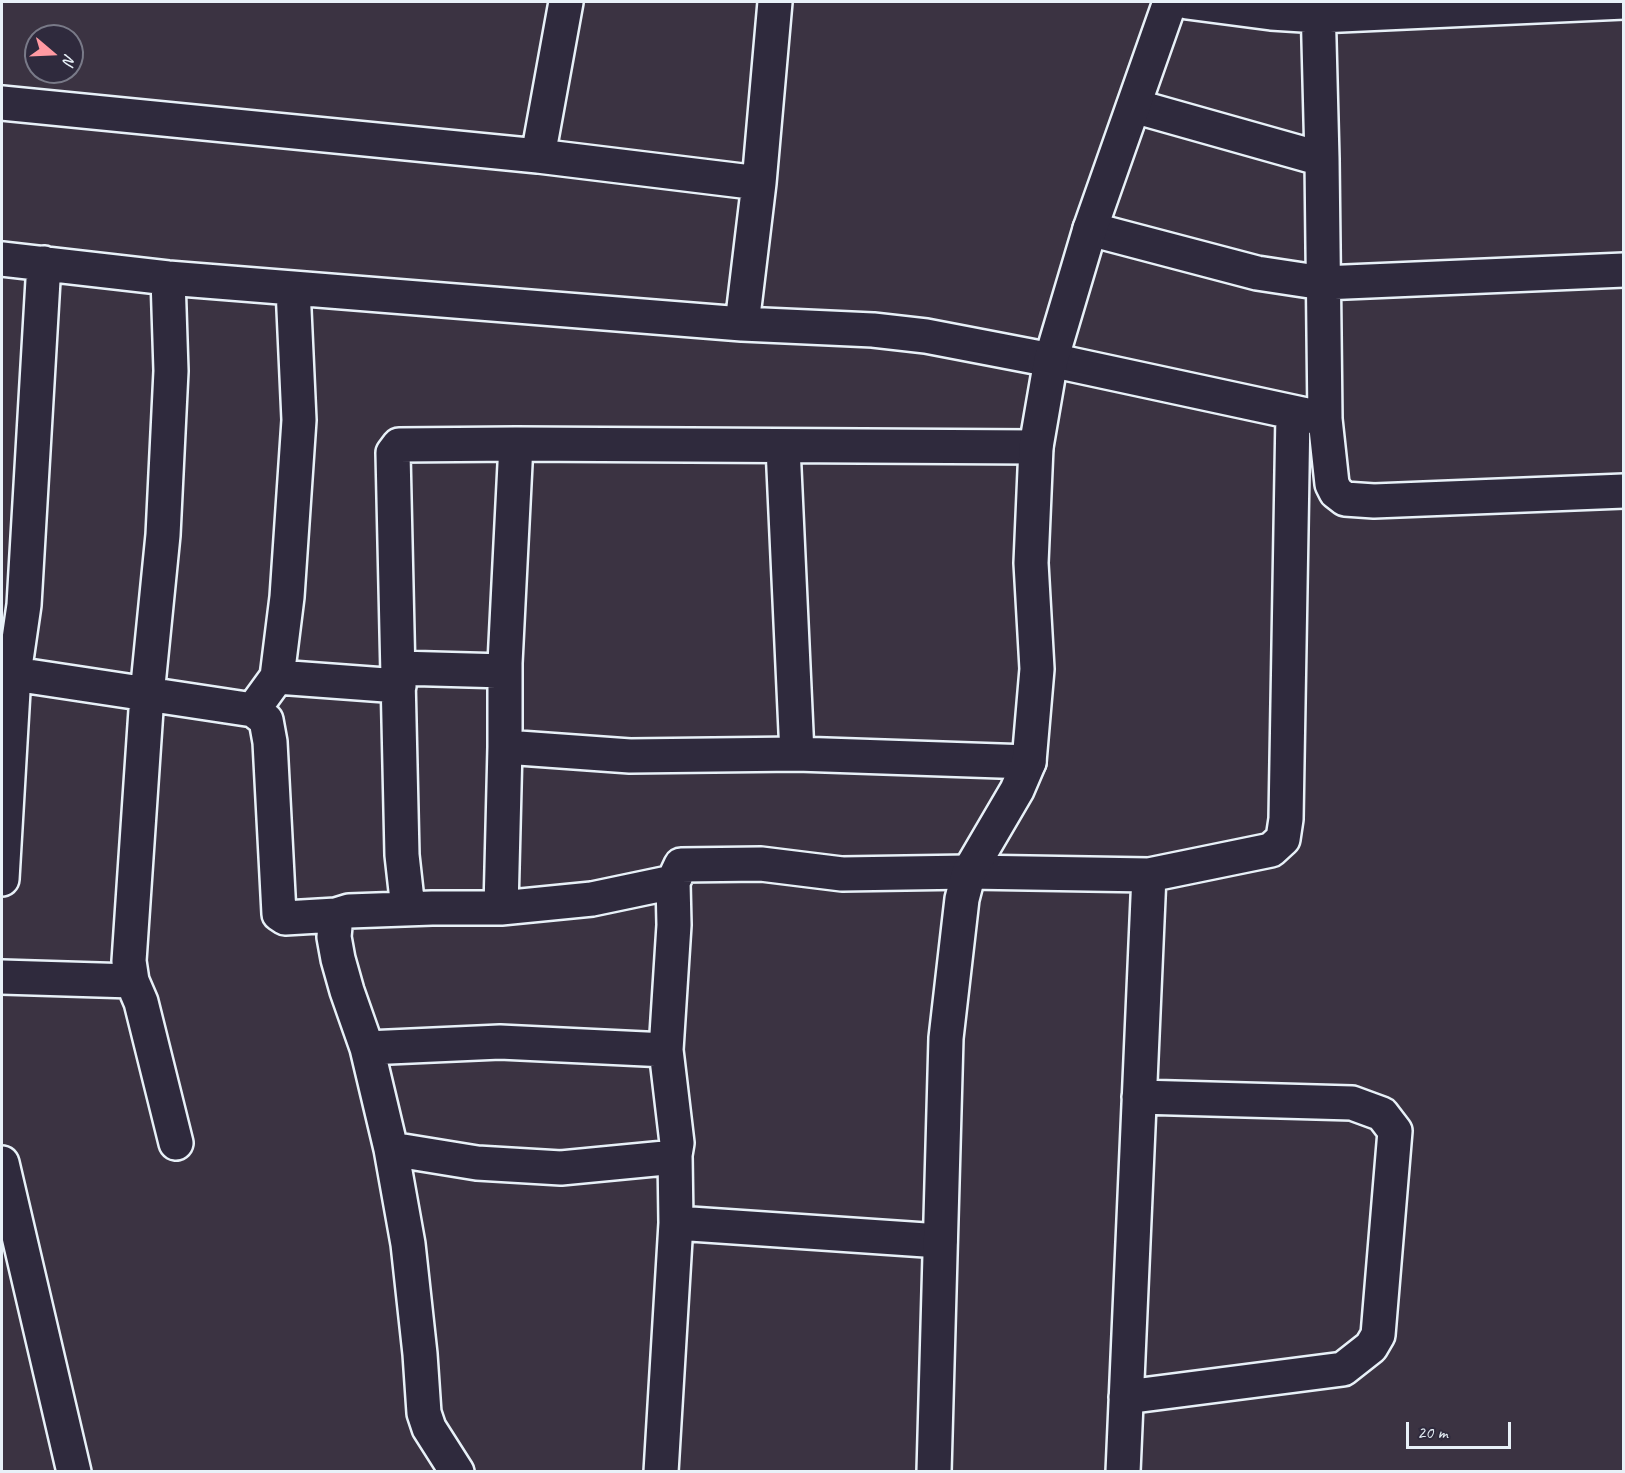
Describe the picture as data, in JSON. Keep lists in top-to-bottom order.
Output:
{
  "scale_bar": "20 m",
  "north": "right"
}
